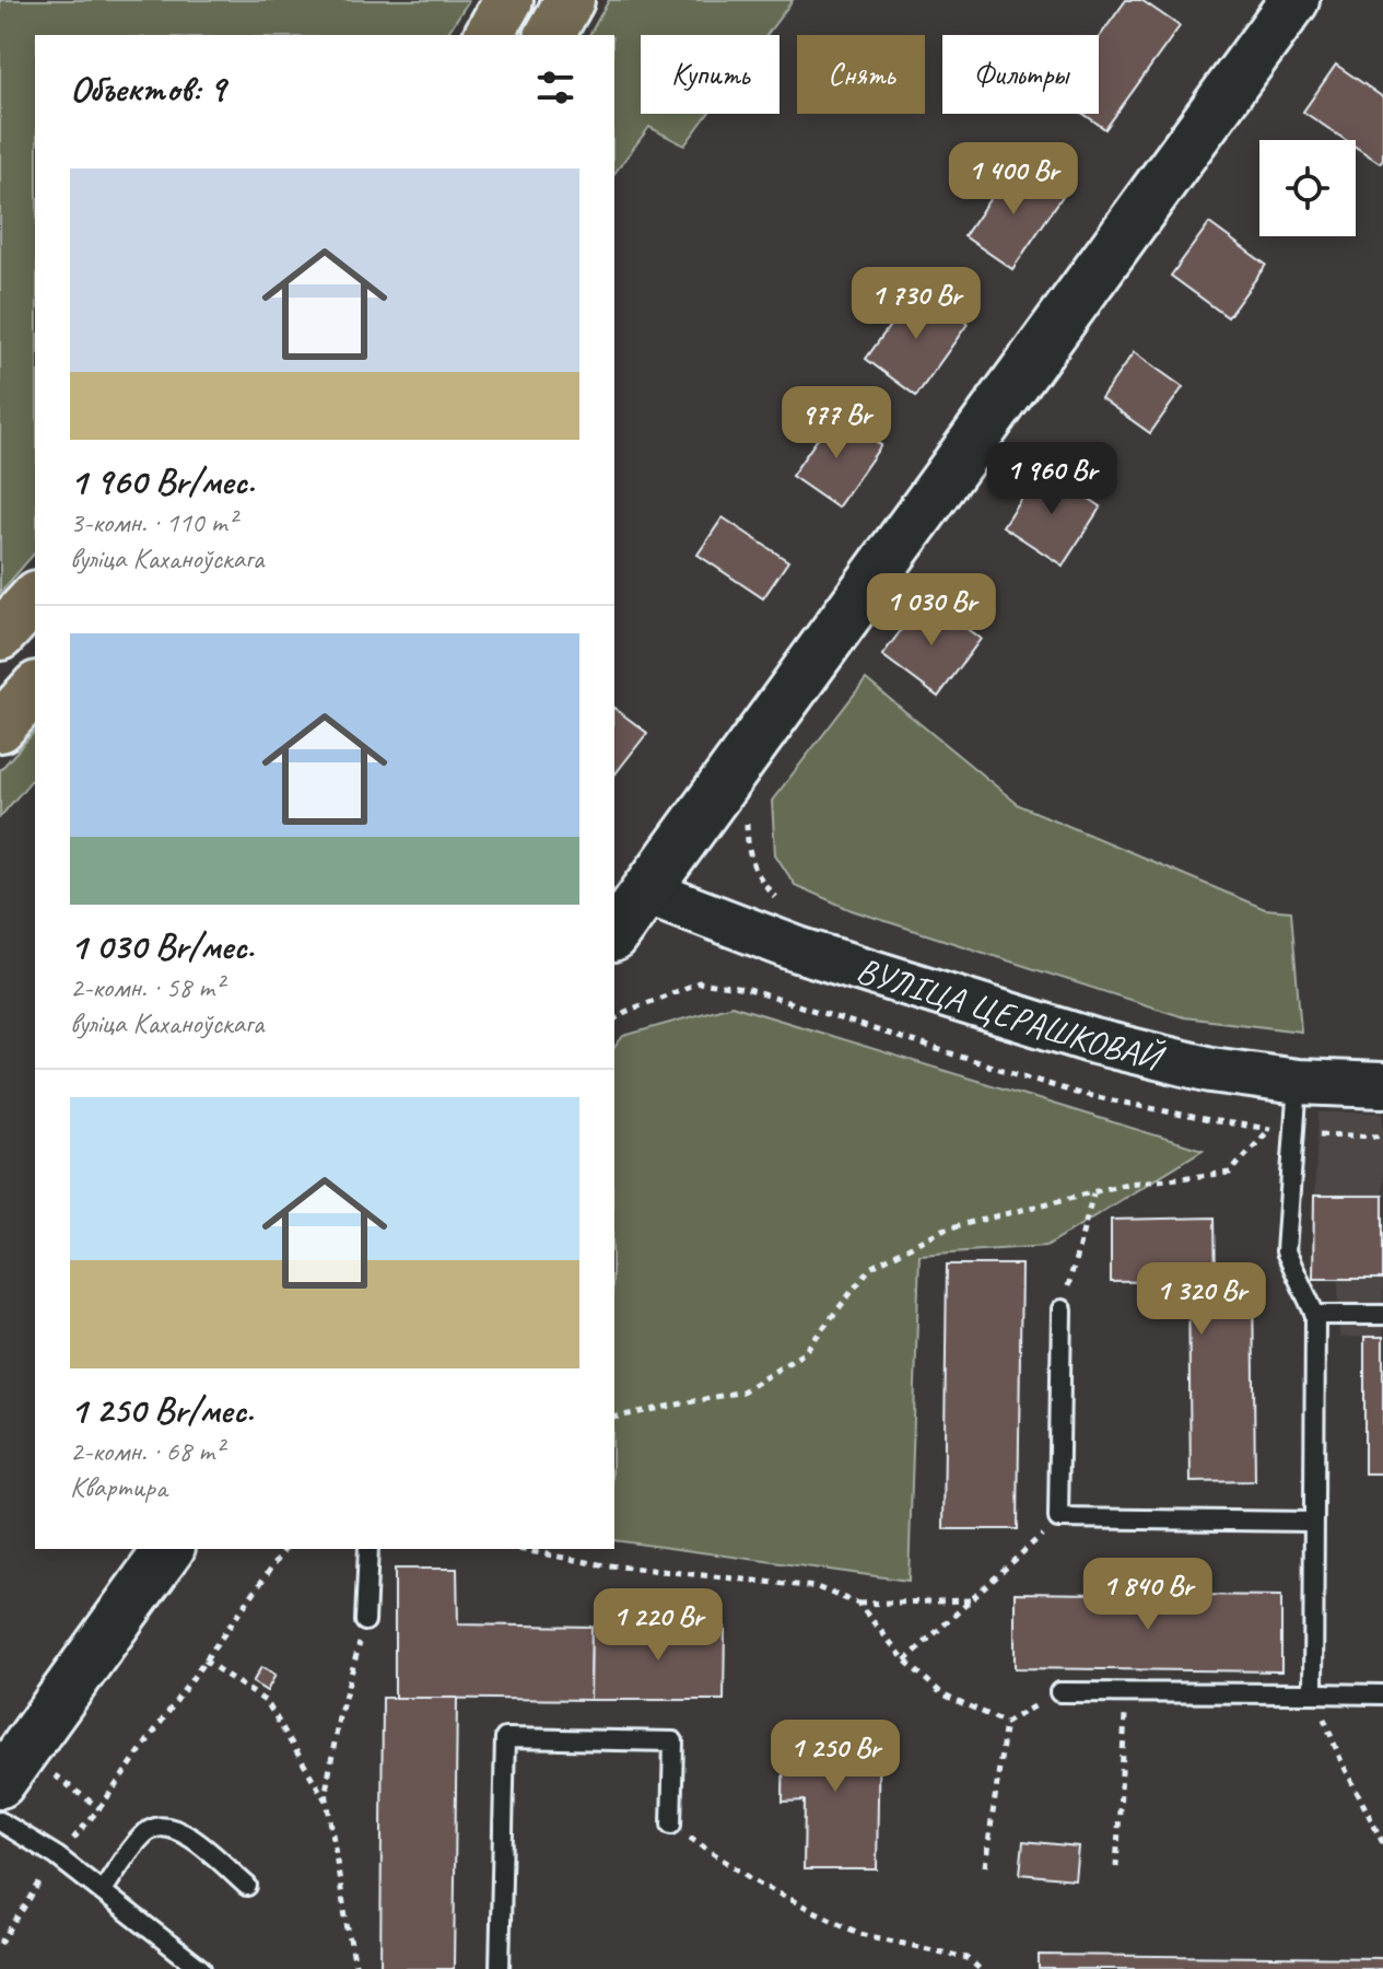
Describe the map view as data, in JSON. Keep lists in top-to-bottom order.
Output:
{
  "streets": {
    "street": ["ВУЛІЦА ЦЕРАШКОВАЙ"]
  },
  "page": {
    "chip": ["Купить", "Снять", "Фильтры"],
    "heading": "Объектов: 9",
    "list": [
      {
        "name": "1 960 Br/мес.",
        "note": "3-комн. · 110 m² · вуліца Каханоўскага"
      },
      {
        "name": "1 030 Br/мес.",
        "note": "2-комн. · 58 m² · вуліца Каханоўскага"
      },
      {
        "name": "1 250 Br/мес.",
        "note": "2-комн. · 68 m² · Квартира"
      }
    ],
    "price": [
      "1 400 Br",
      "1 730 Br",
      "977 Br",
      "1 960 Br",
      "1 030 Br",
      "1 320 Br",
      "1 840 Br",
      "1 220 Br",
      "1 250 Br"
    ]
  }
}
